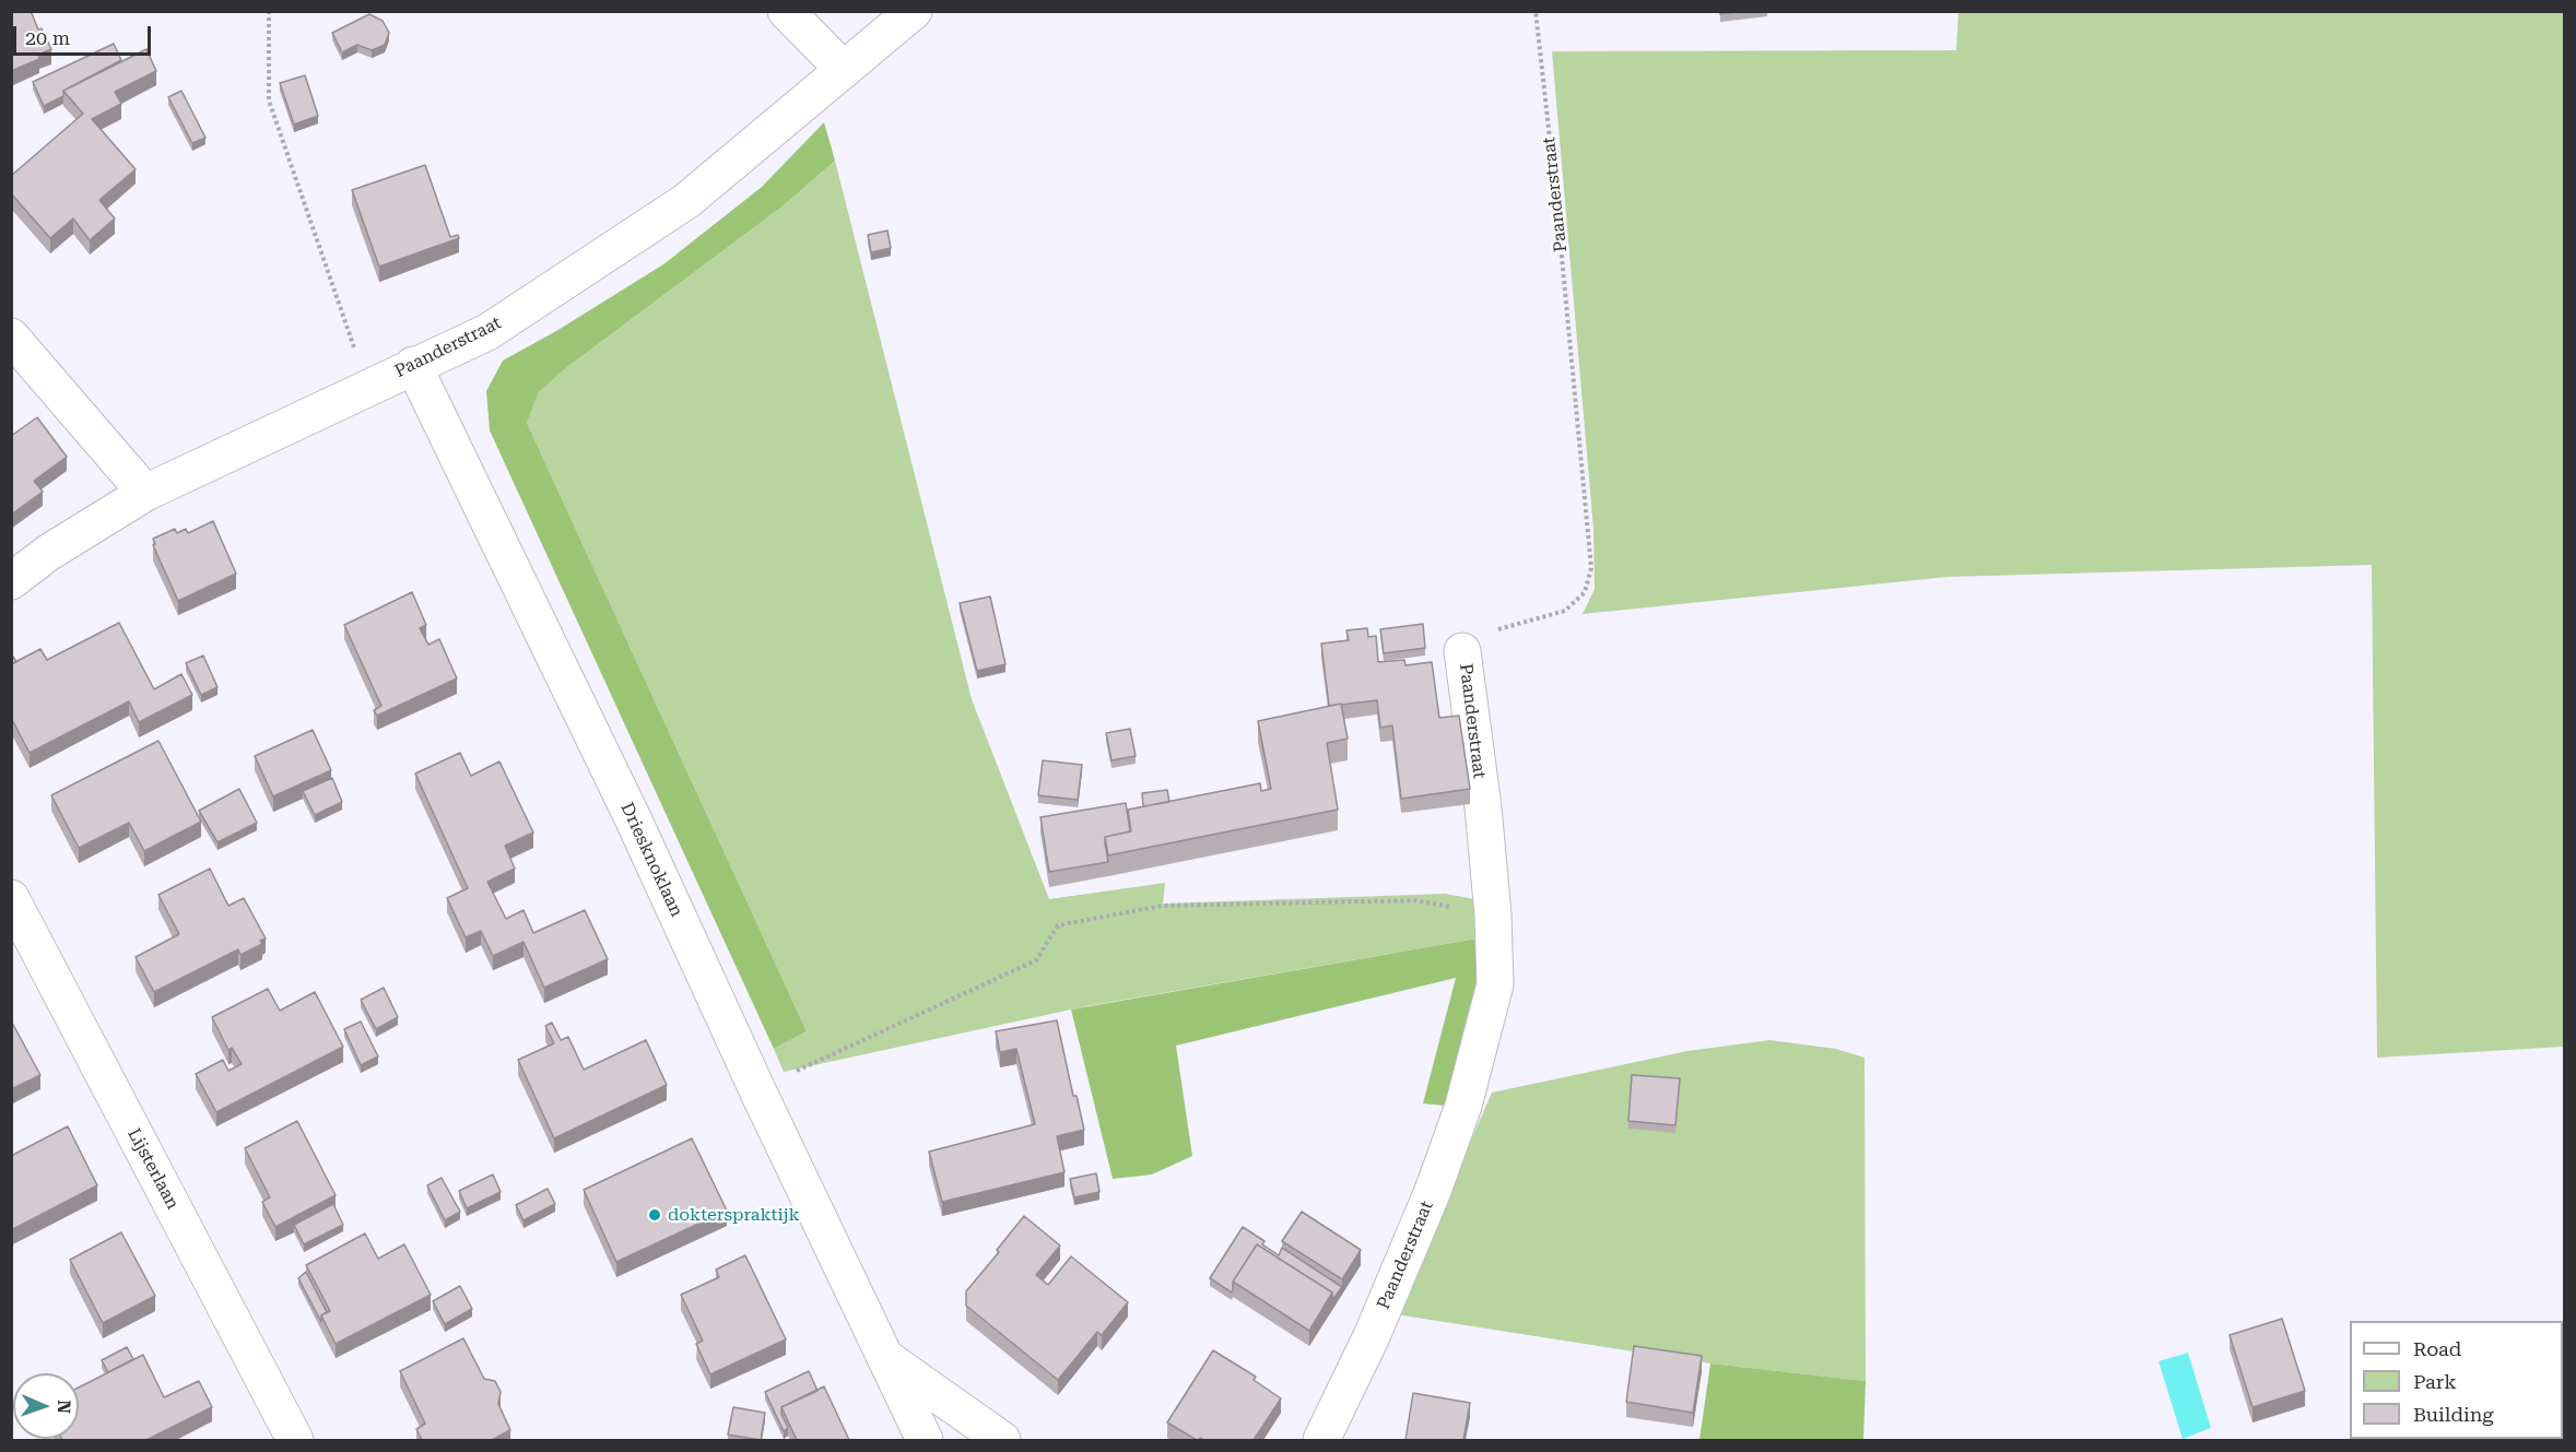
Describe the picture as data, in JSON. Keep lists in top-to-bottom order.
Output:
{
  "streets": {
    "street": ["Paanderstraat", "Driesknoklaan", "Lijsterlaan"]
  },
  "crossings": [
    ["Paanderstraat", "Driesknoklaan"]
  ],
  "places": ["dokterspraktijk"],
  "legend": ["Road", "Park", "Building"],
  "scale_bar": "20 m",
  "north": "right"
}
